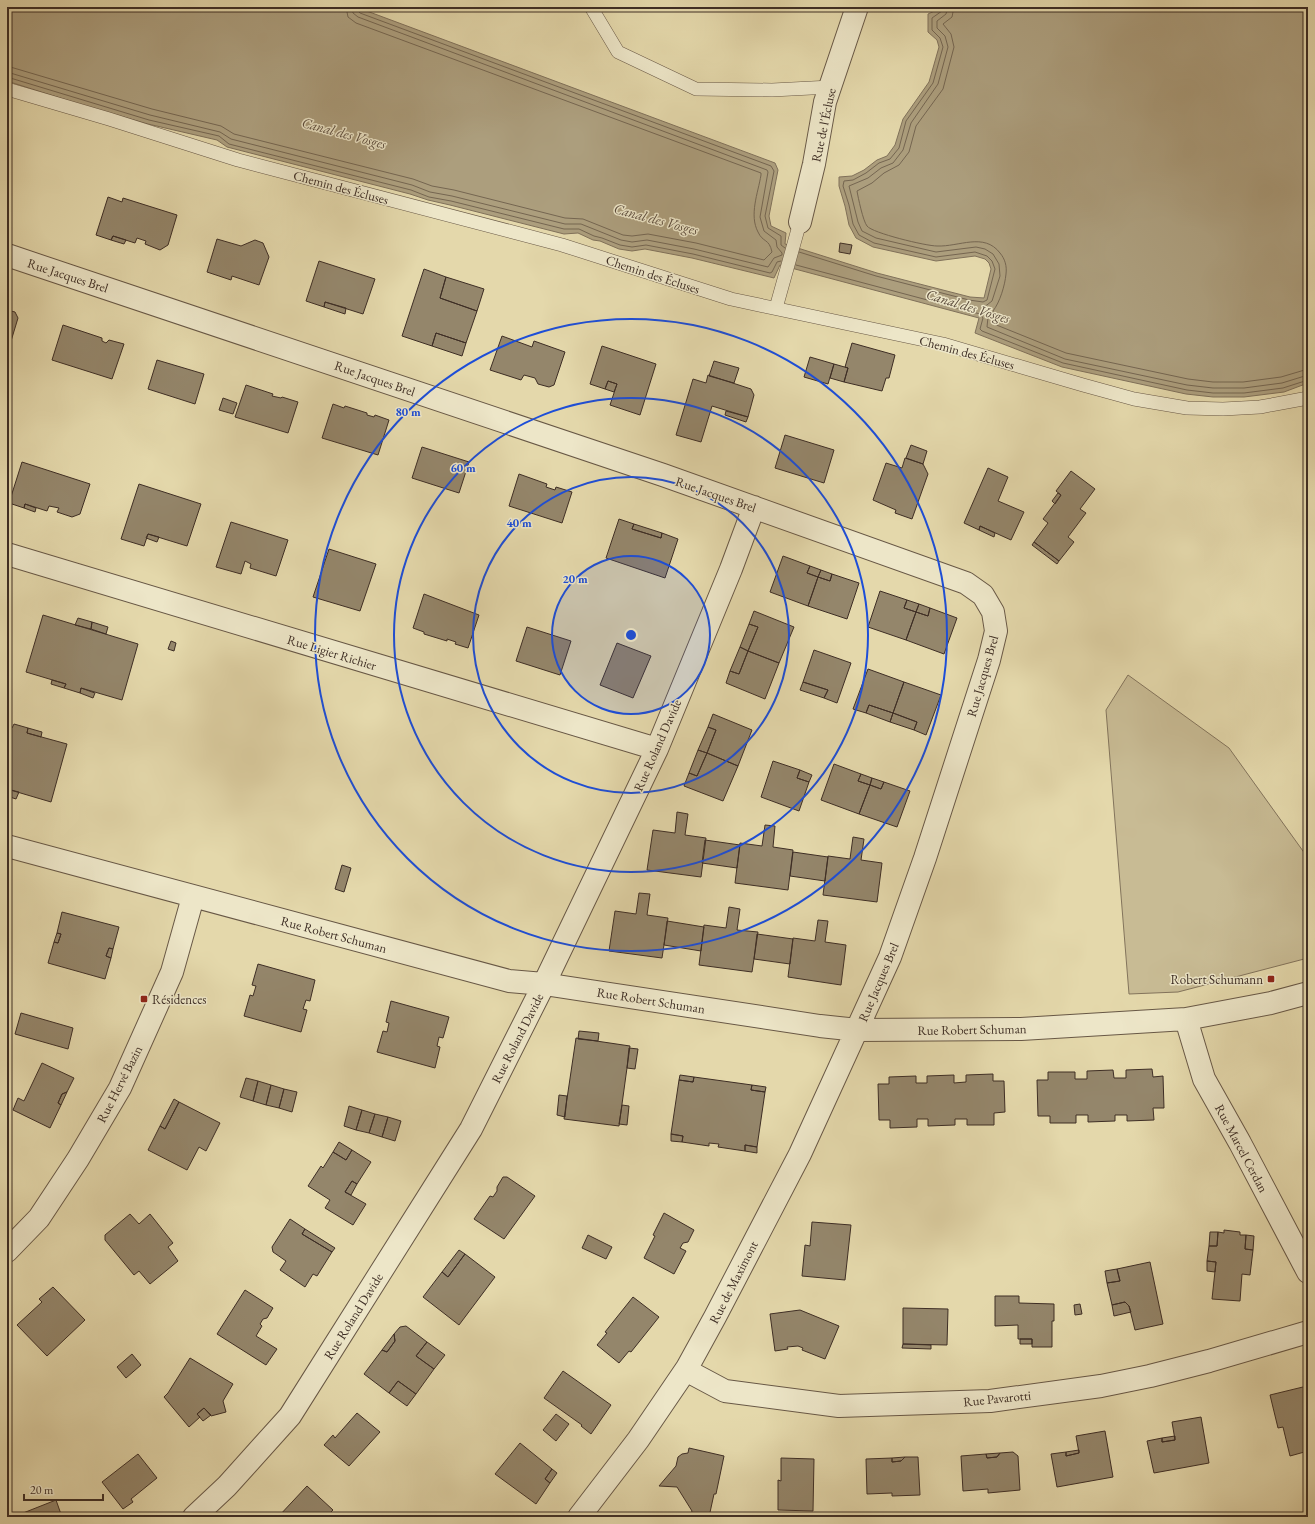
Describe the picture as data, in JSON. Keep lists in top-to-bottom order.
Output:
{
  "streets": {
    "street": [
      "Rue de l'Écluse",
      "Rue Jacques Brel",
      "Rue Ligier Richier",
      "Rue Roland Davide",
      "Rue Robert Schuman",
      "Rue Hervé Bazin",
      "Rue Marcel Cerdan",
      "Rue de Maximont",
      "Rue Pavarotti"
    ],
    "lane": ["Chemin des Écluses"]
  },
  "crossings": [
    ["Rue Jacques Brel", "Rue Roland Davide"],
    ["Rue Jacques Brel", "Rue Robert Schuman"],
    ["Rue Jacques Brel", "Rue de Maximont"],
    ["Rue Ligier Richier", "Rue Roland Davide"],
    ["Rue Roland Davide", "Rue Robert Schuman"],
    ["Rue Robert Schuman", "Rue Hervé Bazin"],
    ["Rue Robert Schuman", "Rue Marcel Cerdan"],
    ["Rue Robert Schuman", "Rue de Maximont"],
    ["Rue de Maximont", "Rue Pavarotti"]
  ],
  "water": ["Canal des Vosges"],
  "places": {
    "transit": ["Robert Schumann", "Résidences"]
  },
  "scale_bar": "20 m",
  "rings": [
    "80 m",
    "60 m",
    "40 m",
    "20 m"
  ]
}
